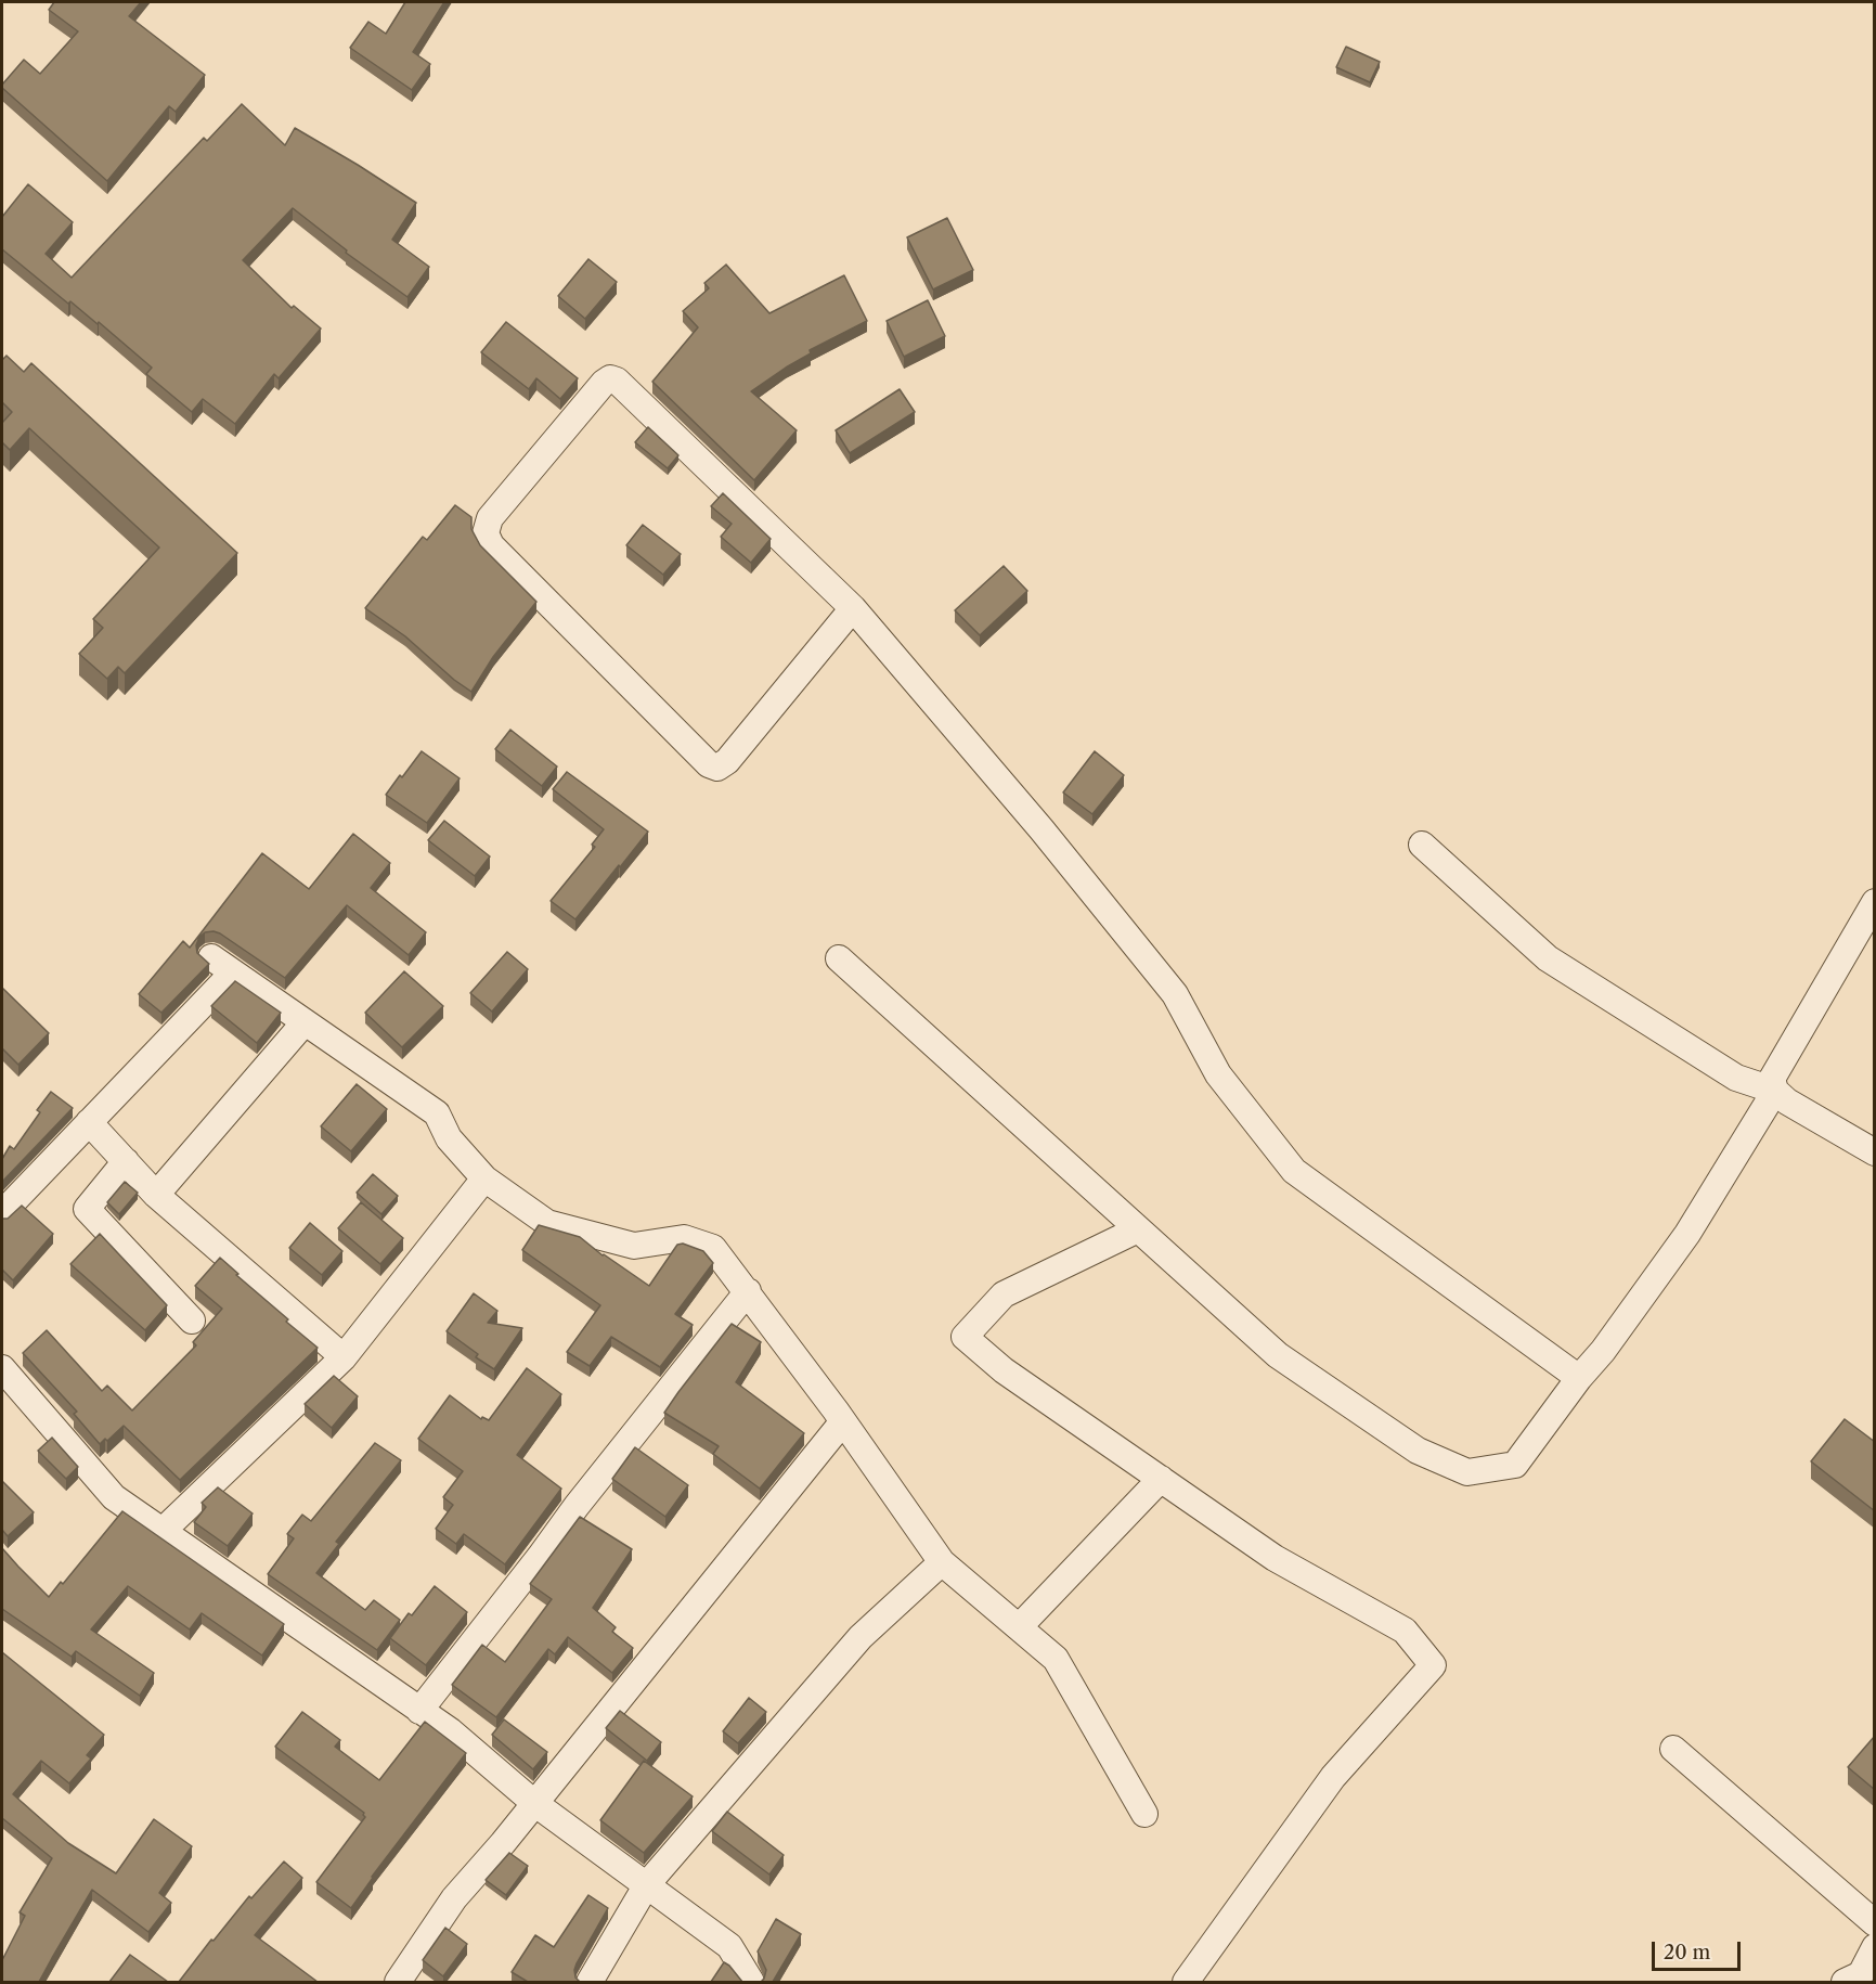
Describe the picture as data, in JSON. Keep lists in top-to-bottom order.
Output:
{
  "scale_bar": "20 m"
}
